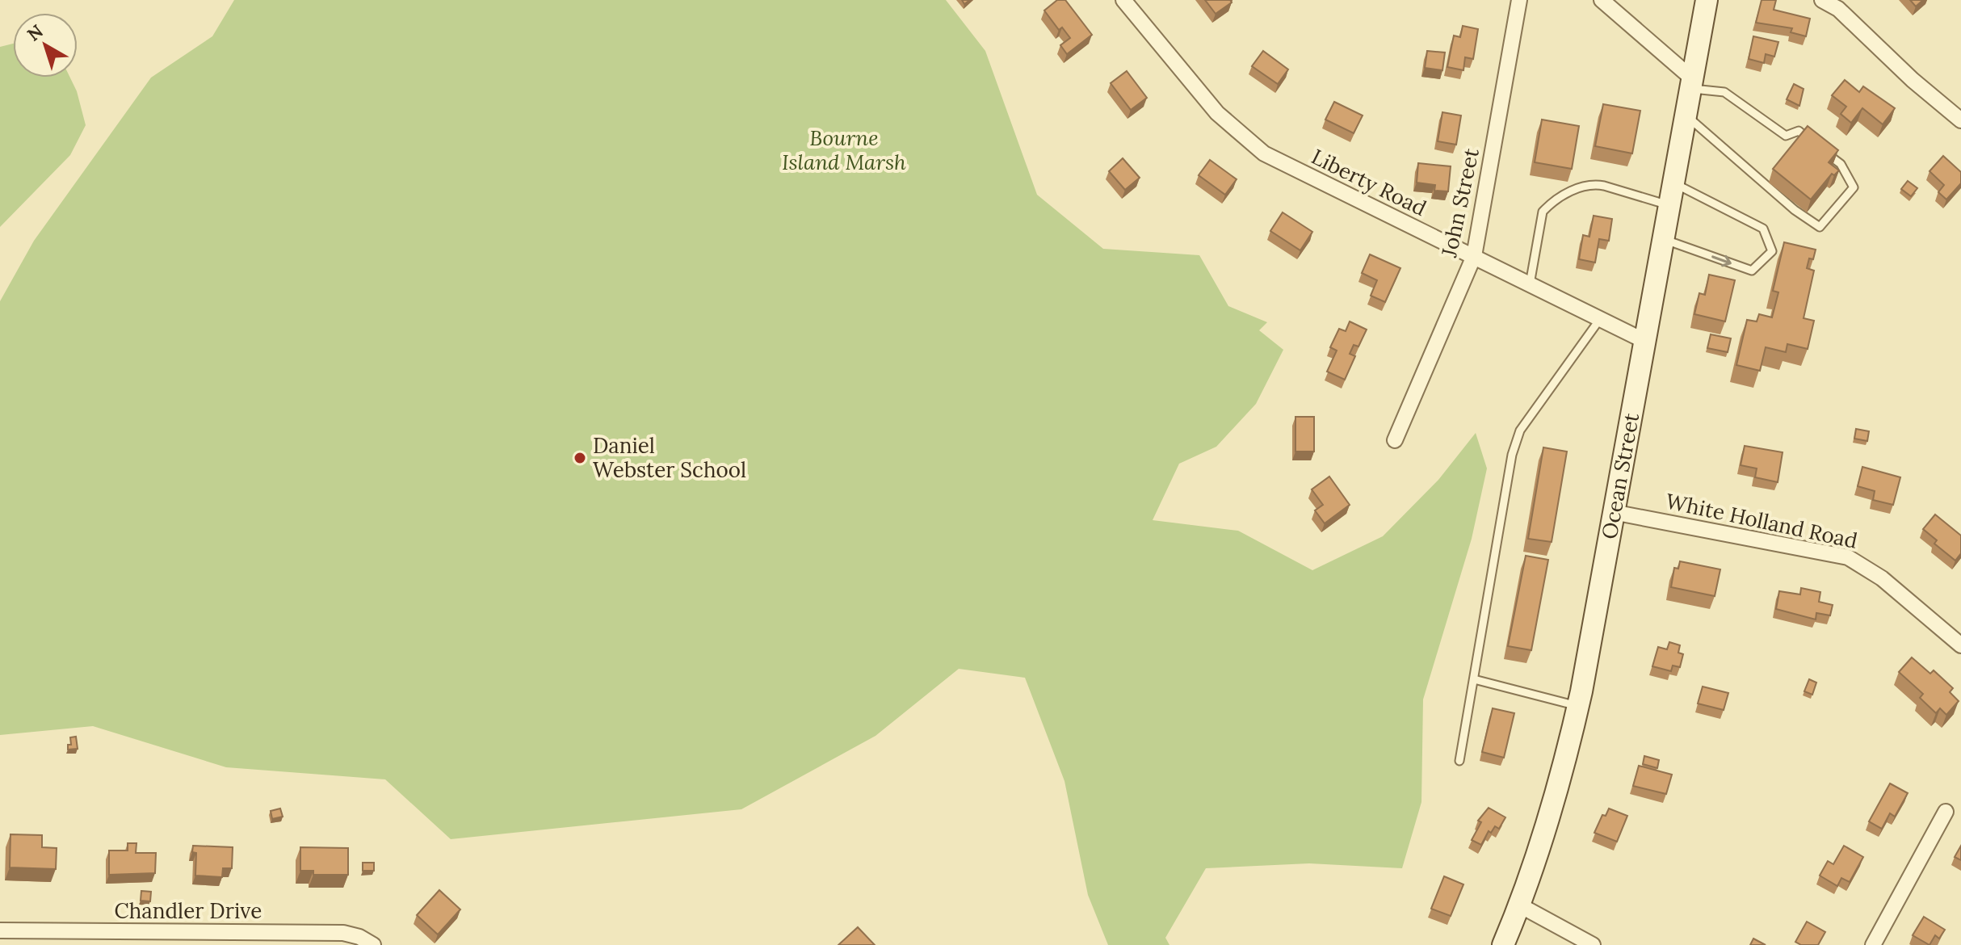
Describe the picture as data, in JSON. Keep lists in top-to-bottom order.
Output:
{
  "streets": {
    "main road": ["Ocean Street"],
    "street": [
      "Liberty Road",
      "John Street",
      "White Holland Road",
      "Chandler Drive"
    ]
  },
  "crossings": [
    ["Liberty Road", "John Street"],
    ["Liberty Road", "Ocean Street"],
    ["Ocean Street", "White Holland Road"]
  ],
  "parks": ["Bourne Island Marsh"],
  "places": ["Daniel Webster School"],
  "north": "top left"
}
